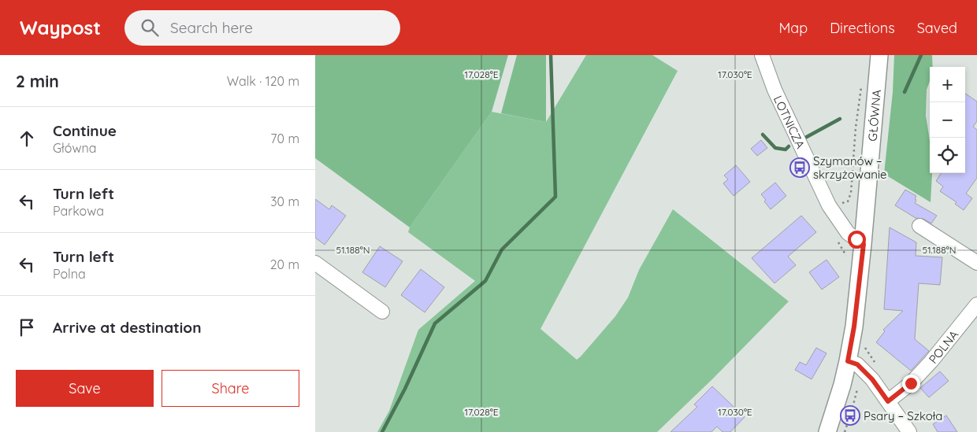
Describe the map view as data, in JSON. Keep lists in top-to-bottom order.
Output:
{
  "streets": {
    "main road": ["GŁÓWNA"],
    "street": ["LOTNICZA", "POLNA"]
  },
  "crossings": [
    ["GŁÓWNA", "LOTNICZA"]
  ],
  "places": {
    "bus stop": ["Szymanów – skrzyżowanie", "Psary – Szkoła"]
  },
  "page": {
    "header": "Waypost",
    "search": "Search here",
    "nav": ["Map", "Directions", "Saved"],
    "heading": ["2 min", "Walk · 120 m"],
    "map_buttons": ["+", "−"],
    "list": [
      ["Continue", "Główna", "70 m"],
      ["Turn left", "Parkowa", "30 m"],
      ["Turn left", "Polna", "20 m"],
      "Arrive at destination"
    ],
    "buttons": ["Save", "Share"]
  },
  "coordinates": ["17.028°E", "17.030°E", "51.188°N"]
}
